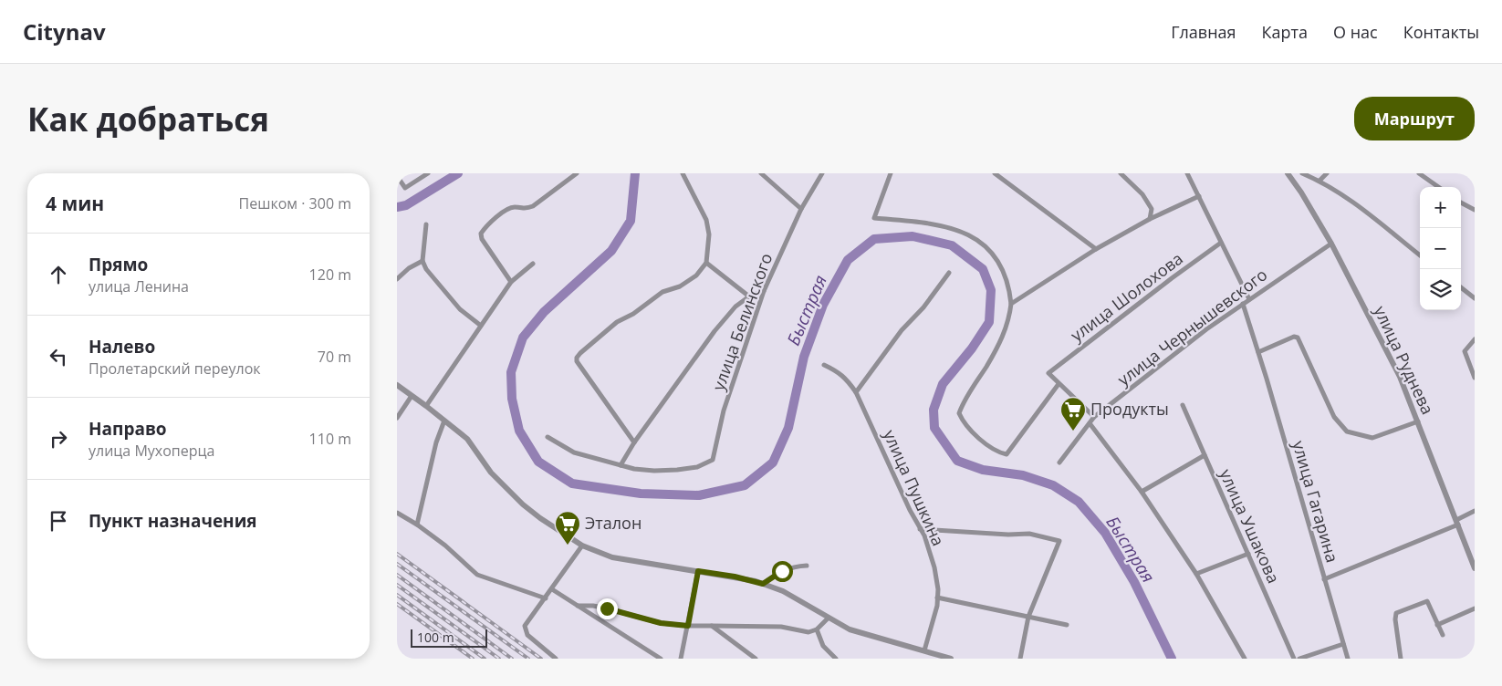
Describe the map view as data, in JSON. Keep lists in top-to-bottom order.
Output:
{
  "streets": {
    "street": [
      "улица Шолохова",
      "улица Белинского",
      "улица Чернышевского",
      "улица Руднева",
      "улица Пушкина",
      "улица Гагарина",
      "улица Ушакова"
    ]
  },
  "crossings": [
    ["улица Чернышевского", "улица Руднева"],
    ["улица Чернышевского", "улица Гагарина"]
  ],
  "water": ["Быстрая"],
  "places": {
    "supermarket": ["Продукты", "Эталон"]
  },
  "scale_bar": "100 m",
  "page": {
    "header": "Citynav",
    "nav": [
      "Главная",
      "Карта",
      "О нас",
      "Контакты"
    ],
    "buttons": "Маршрут",
    "title": "Как добраться",
    "heading": ["4 мин", "Пешком · 300 m"],
    "map_buttons": ["+", "−"],
    "list": [
      ["Прямо", "улица Ленина", "120 m"],
      ["Налево", "Пролетарский переулок", "70 m"],
      ["Направо", "улица Мухоперца", "110 m"],
      "Пункт назначения"
    ],
    "scale": "100 m"
  }
}
